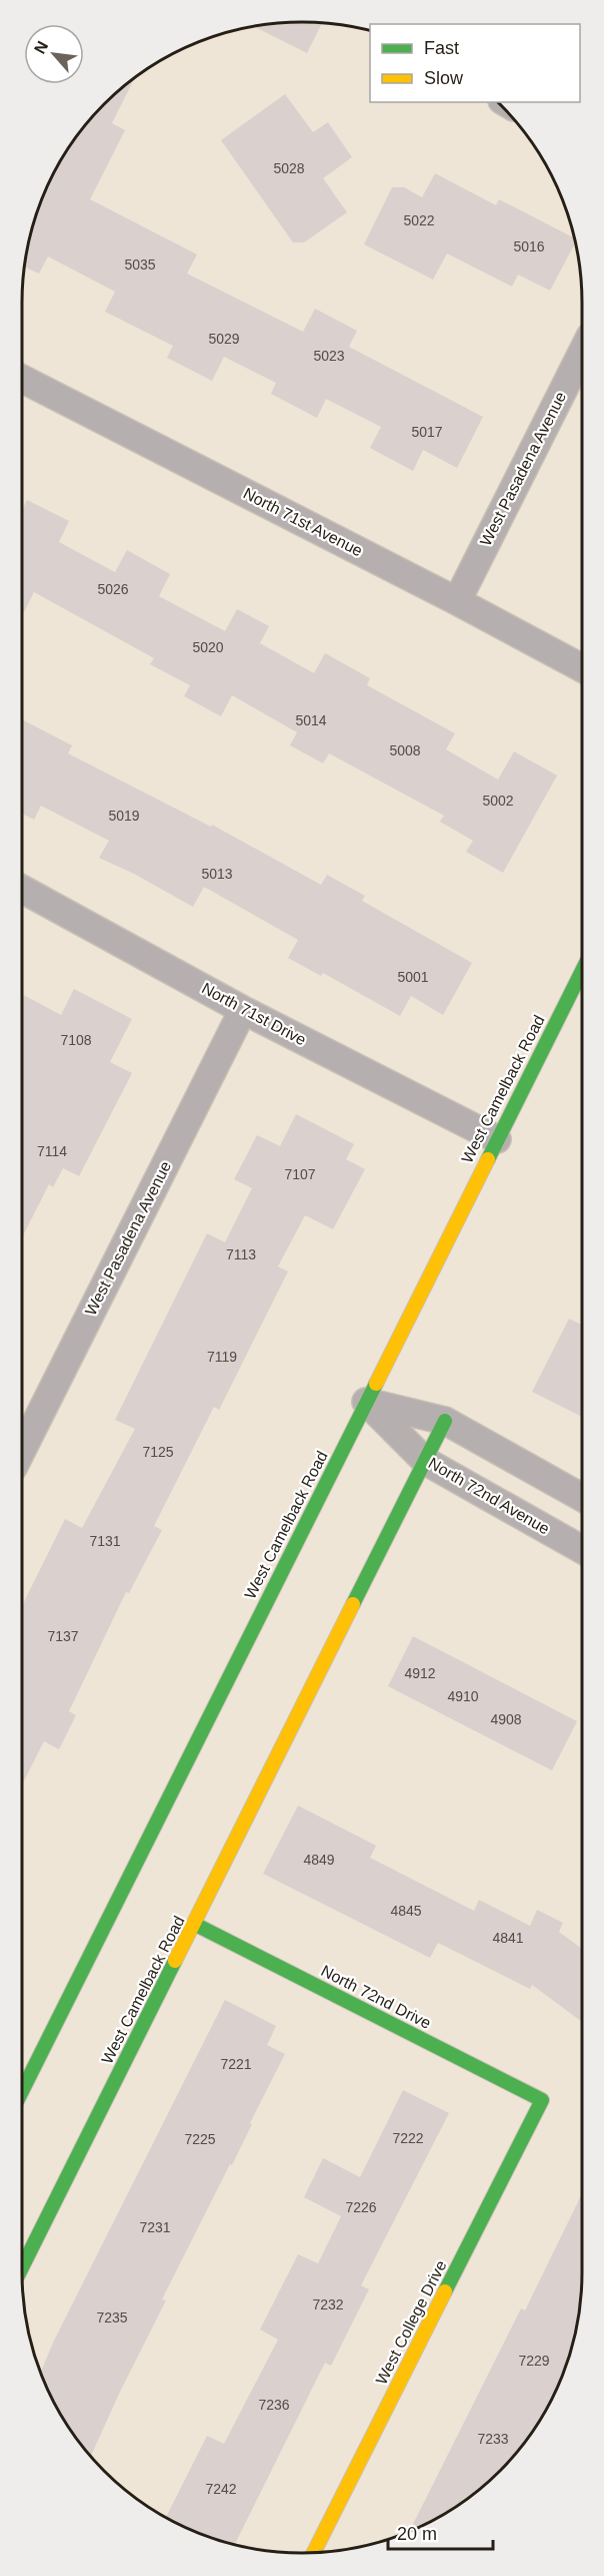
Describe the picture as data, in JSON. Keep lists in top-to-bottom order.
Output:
{
  "streets": {
    "street": [
      "West Pasadena Avenue",
      "North 71st Avenue",
      "North 71st Drive",
      "West Camelback Road",
      "North 72nd Avenue",
      "North 72nd Drive",
      "West College Drive"
    ]
  },
  "crossings": [
    ["West Pasadena Avenue", "North 71st Avenue"],
    ["West Pasadena Avenue", "North 71st Drive"],
    ["North 71st Drive", "West Camelback Road"],
    ["West Camelback Road", "North 72nd Avenue"],
    ["West Camelback Road", "North 72nd Drive"],
    ["North 72nd Drive", "West College Drive"]
  ],
  "house_numbers": [
    "5028",
    "5022",
    "5016",
    "5035",
    "5029",
    "5023",
    "5017",
    "5026",
    "5020",
    "5014",
    "5008",
    "5002",
    "5019",
    "5013",
    "5001",
    "7108",
    "7114",
    "7107",
    "7113",
    "7119",
    "7125",
    "7131",
    "7137",
    "4912",
    "4910",
    "4908",
    "4849",
    "4845",
    "4841",
    "7221",
    "7222",
    "7225",
    "7226",
    "7231",
    "7232",
    "7235",
    "7229",
    "7236",
    "7233",
    "7242"
  ],
  "legend": ["Fast", "Slow"],
  "scale_bar": "20 m",
  "north": "top left"
}
